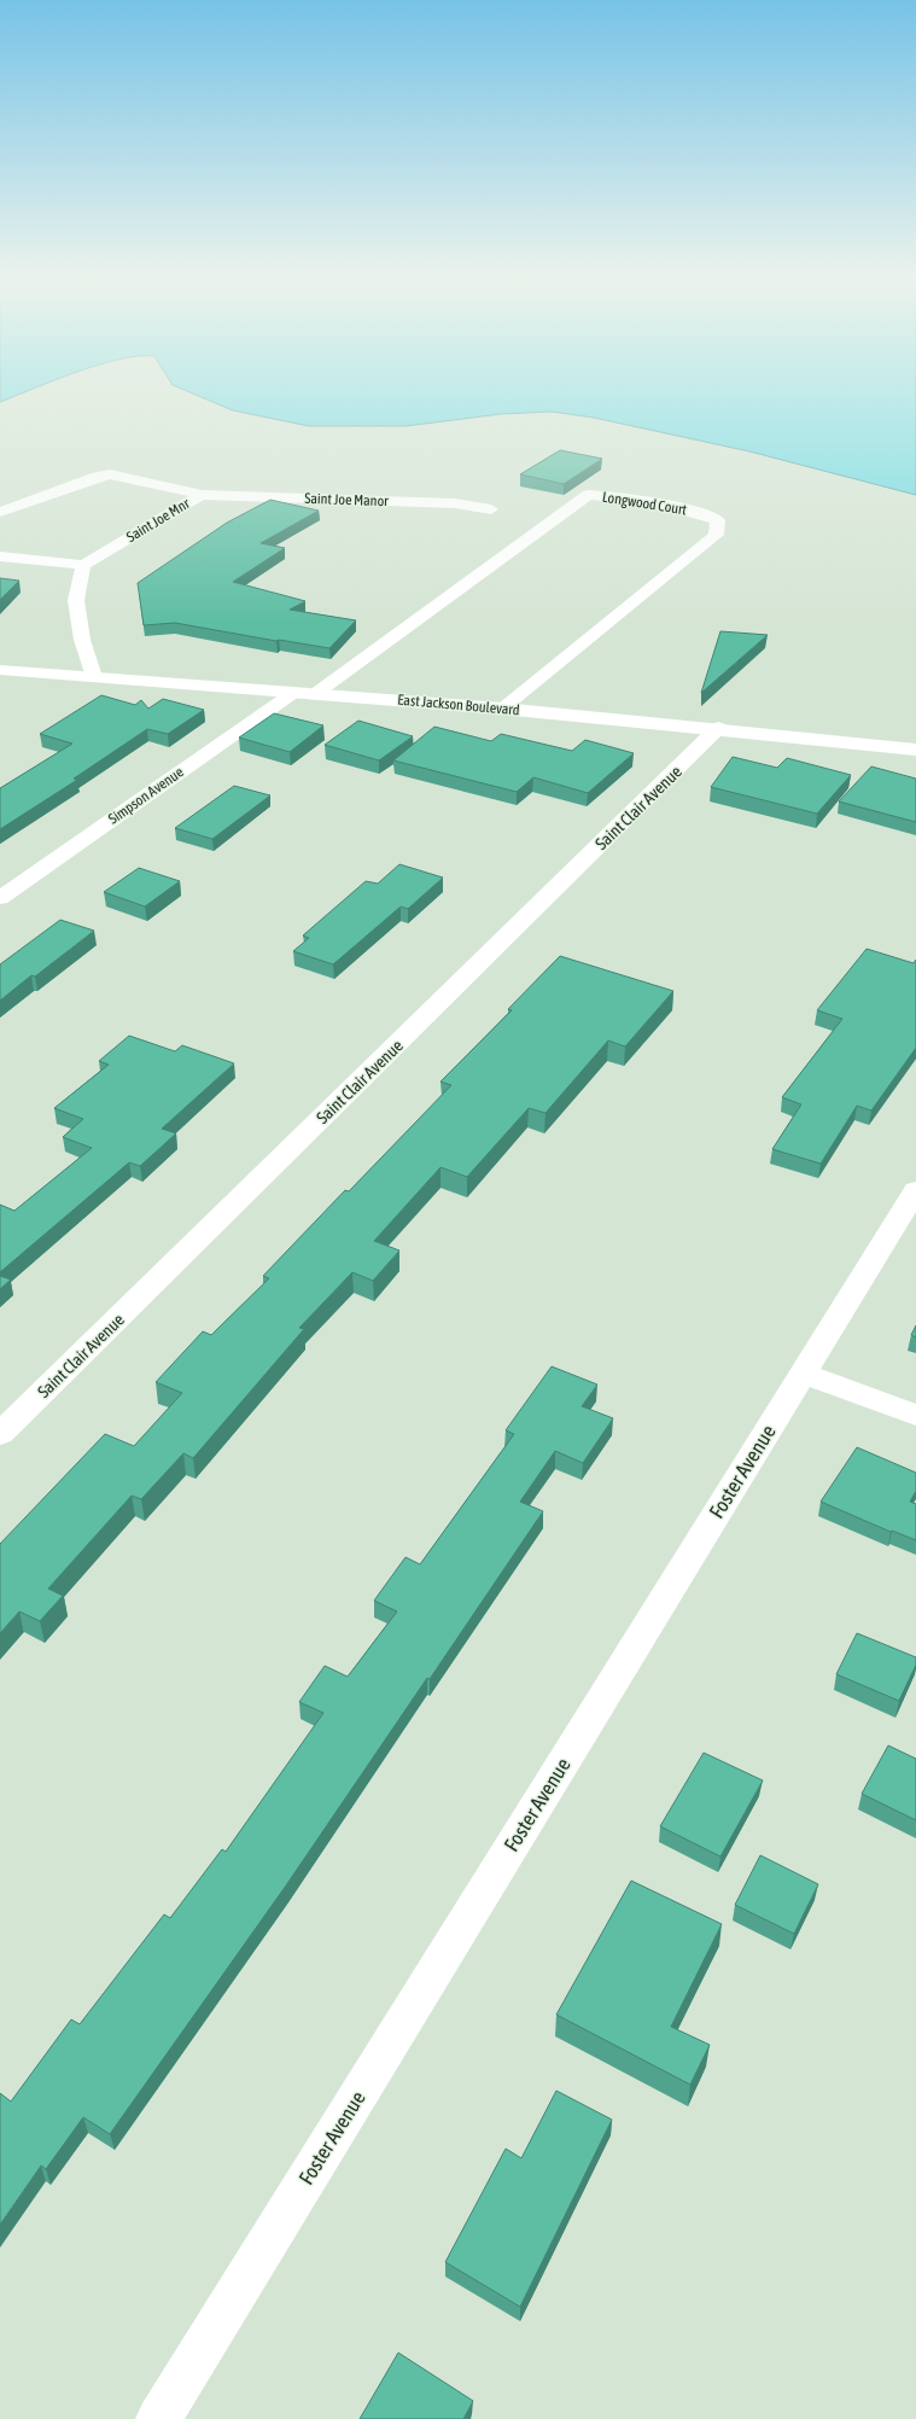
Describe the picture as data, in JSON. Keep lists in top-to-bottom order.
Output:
{
  "streets": {
    "street": [
      "Saint Joe Manor",
      "Longwood Court",
      "Saint Joe Mnr",
      "East Jackson Boulevard",
      "Simpson Avenue",
      "Saint Clair Avenue",
      "Foster Avenue"
    ]
  },
  "crossings": [
    ["Saint Joe Manor", "Saint Joe Mnr"],
    ["Longwood Court", "East Jackson Boulevard"],
    ["East Jackson Boulevard", "Simpson Avenue"],
    ["East Jackson Boulevard", "Saint Clair Avenue"]
  ]
}
